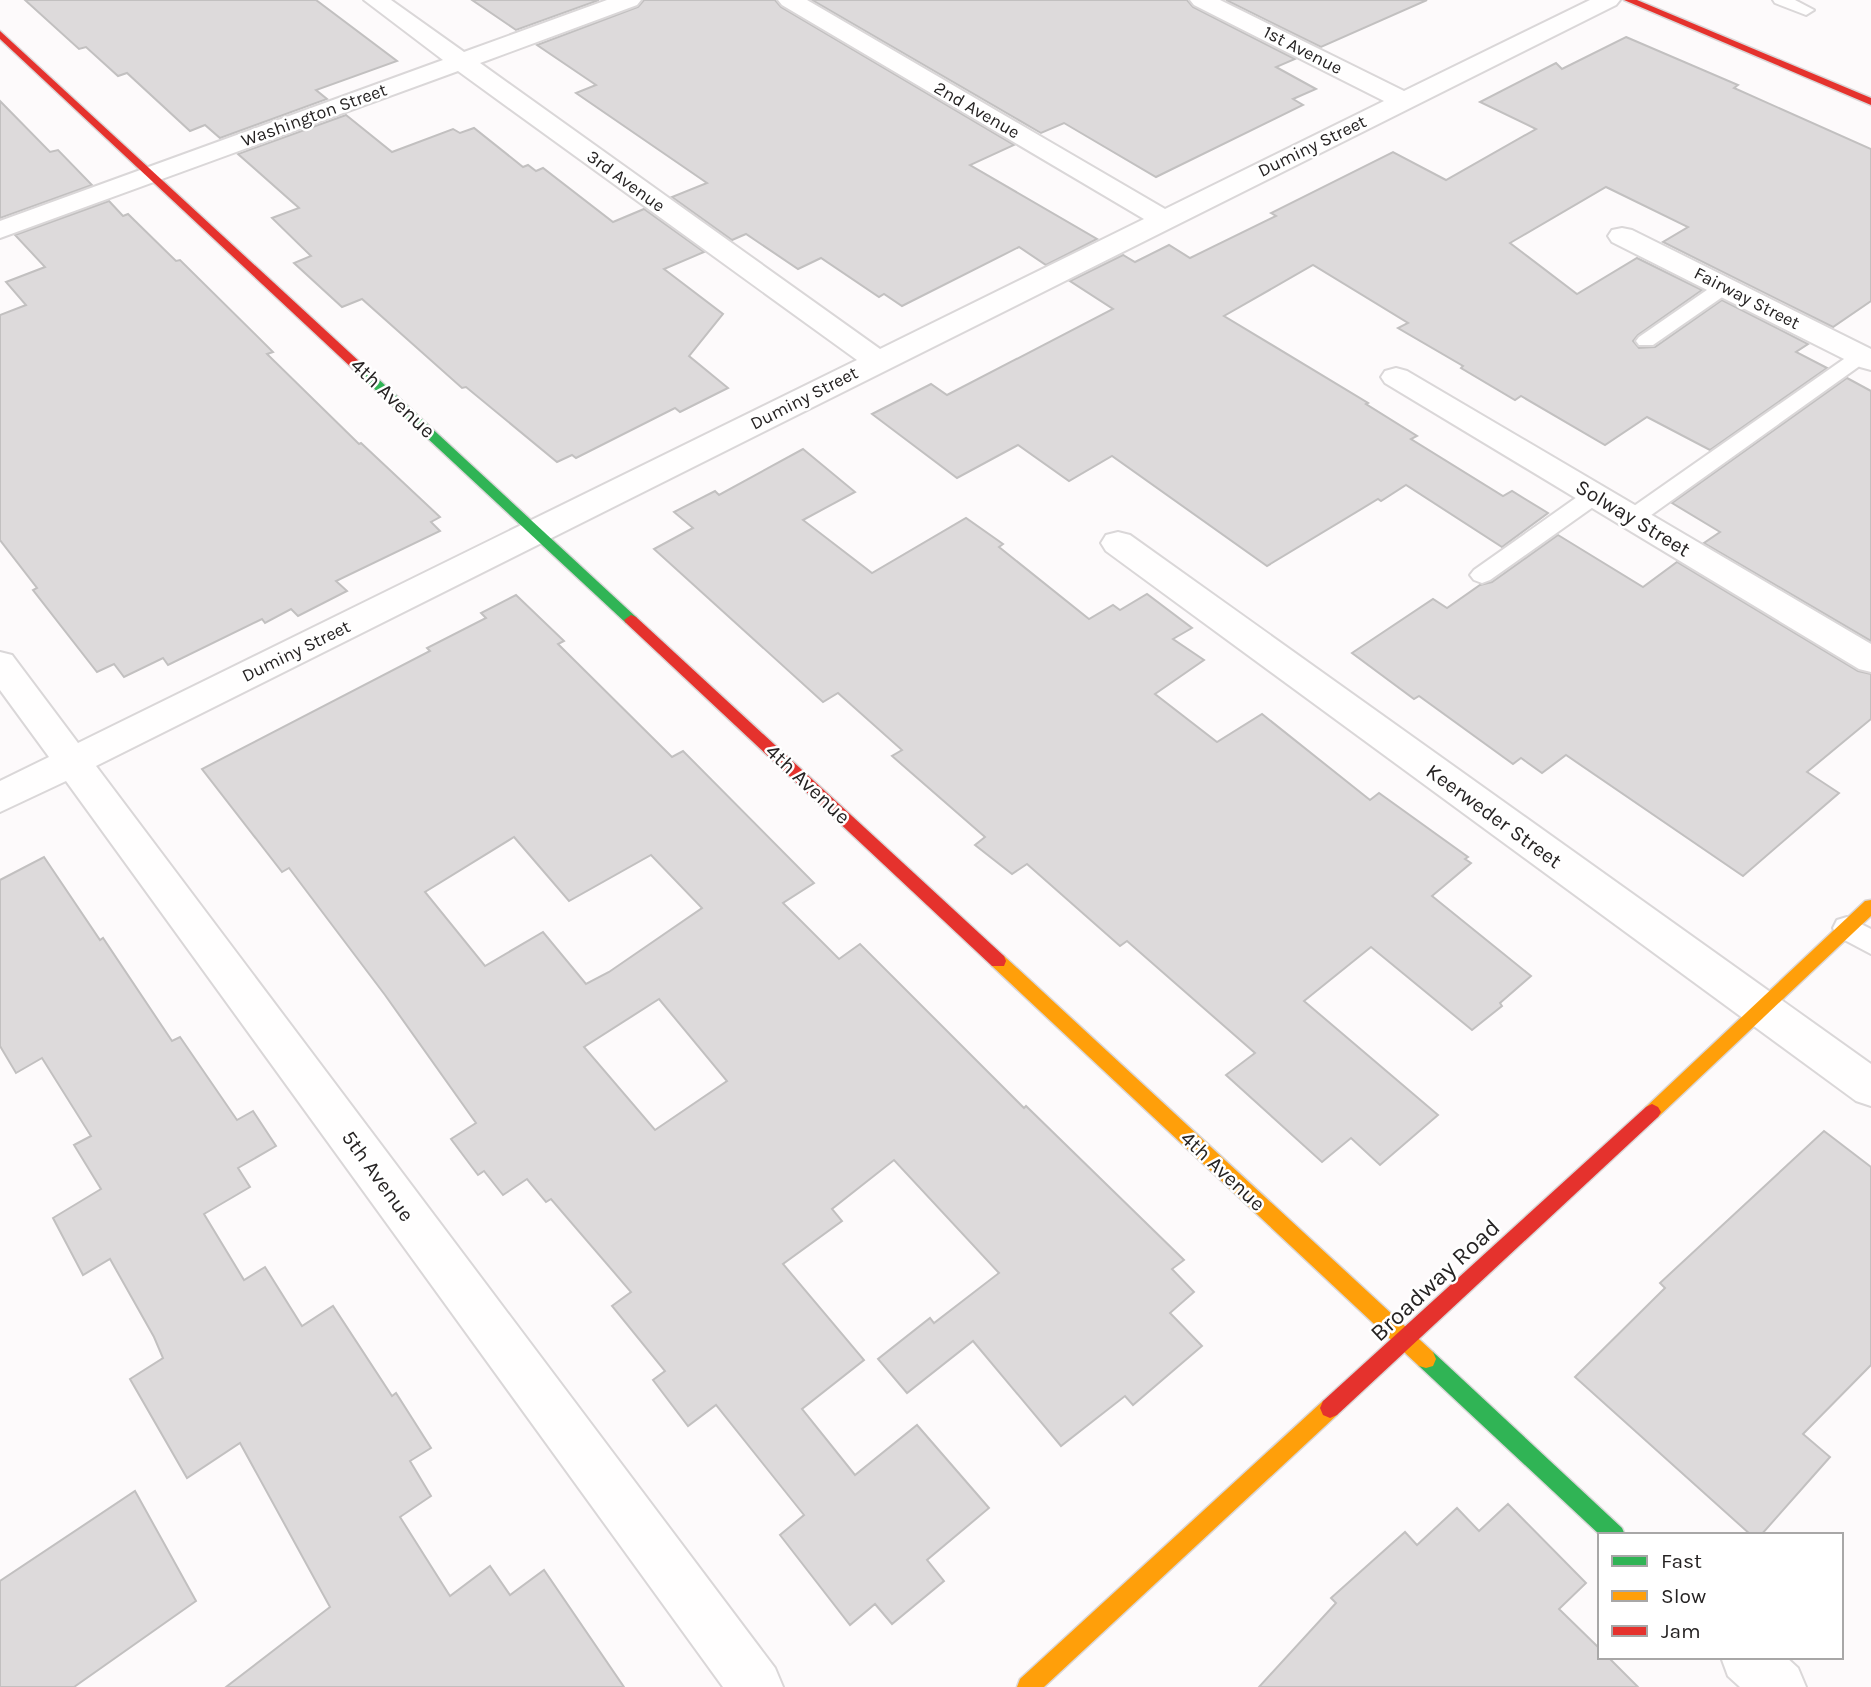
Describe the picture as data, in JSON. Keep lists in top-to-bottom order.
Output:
{
  "streets": {
    "street": [
      "1st Avenue",
      "2nd Avenue",
      "Washington Street",
      "Duminy Street",
      "3rd Avenue",
      "Fairway Street",
      "4th Avenue",
      "Solway Street",
      "Keerweder Street",
      "5th Avenue",
      "Broadway Road"
    ]
  },
  "crossings": [
    ["1st Avenue", "Duminy Street"],
    ["2nd Avenue", "Duminy Street"],
    ["Washington Street", "3rd Avenue"],
    ["Washington Street", "4th Avenue"],
    ["Duminy Street", "3rd Avenue"],
    ["Duminy Street", "4th Avenue"],
    ["Duminy Street", "5th Avenue"],
    ["4th Avenue", "Broadway Road"],
    ["Keerweder Street", "Broadway Road"]
  ],
  "legend": ["Fast", "Slow", "Jam"]
}
